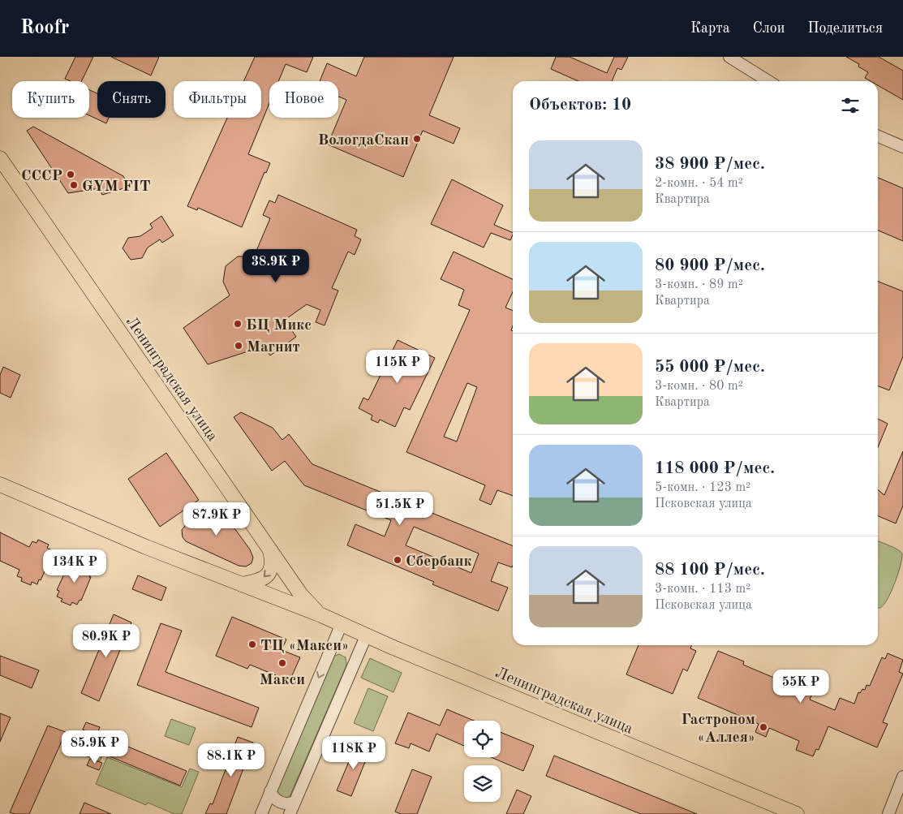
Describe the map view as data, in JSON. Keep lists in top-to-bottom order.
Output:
{
  "streets": {
    "main road": ["Ленинградская улица"]
  },
  "places": [
    "ВологдаСкан",
    "СССР",
    "GYM FIT",
    "БЦ Микс",
    "Магнит",
    "Сбербанк",
    "ТЦ «Макси»",
    "Макси",
    "Гастроном «Аллея»"
  ],
  "page": {
    "header": "Roofr",
    "nav": ["Карта", "Слои", "Поделиться"],
    "chip": [
      "Купить",
      "Снять",
      "Фильтры",
      "Новое"
    ],
    "heading": "Объектов: 10",
    "list": [
      {
        "name": "38 900 ₽/мес.",
        "note": "2-комн. · 54 m² · Квартира"
      },
      {
        "name": "80 900 ₽/мес.",
        "note": "3-комн. · 89 m² · Квартира"
      },
      {
        "name": "55 000 ₽/мес.",
        "note": "3-комн. · 80 m² · Квартира"
      },
      {
        "name": "118 000 ₽/мес.",
        "note": "5-комн. · 123 m² · Псковская улица"
      },
      {
        "name": "88 100 ₽/мес.",
        "note": "3-комн. · 113 m² · Псковская улица"
      }
    ],
    "price": [
      "38.9K ₽",
      "115K ₽",
      "51.5K ₽",
      "87.9K ₽",
      "134K ₽",
      "80.9K ₽",
      "55K ₽",
      "85.9K ₽",
      "118K ₽",
      "88.1K ₽"
    ]
  }
}
